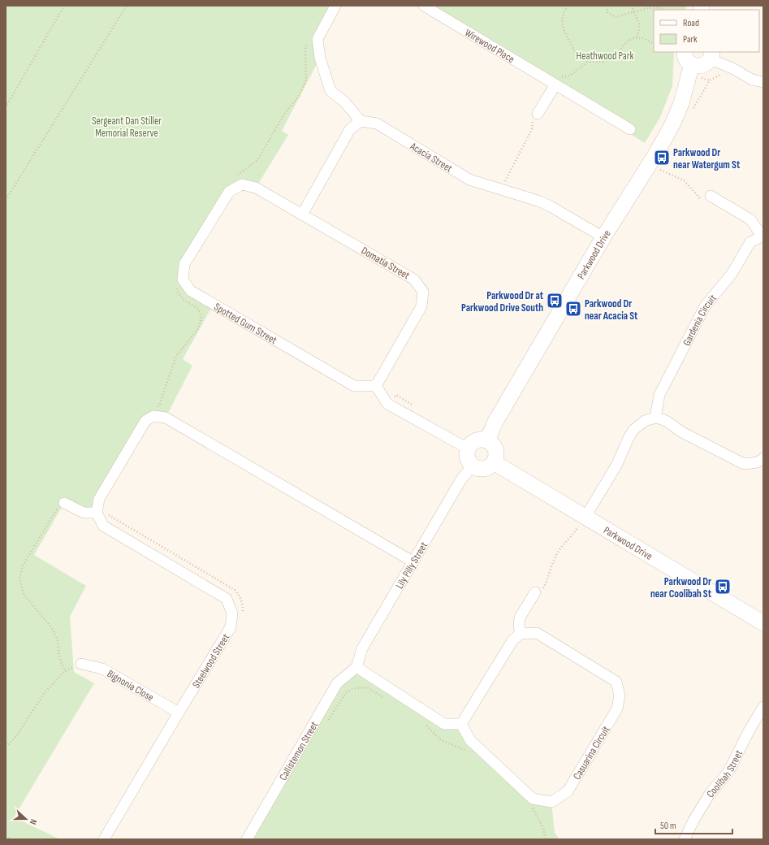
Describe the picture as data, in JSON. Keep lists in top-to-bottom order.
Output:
{
  "streets": {
    "street": [
      "Wirewood Place",
      "Acacia Street",
      "Parkwood Drive",
      "Domatia Street",
      "Gardenia Circuit",
      "Spotted Gum Street",
      "Lily Pilly Street",
      "Steelwood Street",
      "Bignonia Close",
      "Callistemon Street",
      "Casuarina Circuit",
      "Coolibah Street"
    ]
  },
  "crossings": [
    ["Acacia Street", "Parkwood Drive"],
    ["Domatia Street", "Spotted Gum Street"],
    ["Lily Pilly Street", "Callistemon Street"],
    ["Steelwood Street", "Bignonia Close"]
  ],
  "parks": ["Heathwood Park", "Sergeant Dan Stiller Memorial Reserve"],
  "places": {
    "bus stop": [
      "Parkwood Dr near Watergum St",
      "Parkwood Dr at Parkwood Drive South",
      "Parkwood Dr near Acacia St",
      "Parkwood Dr near Coolibah St"
    ]
  },
  "legend": ["Road", "Park"],
  "scale_bar": "50 m",
  "north": "right"
}
